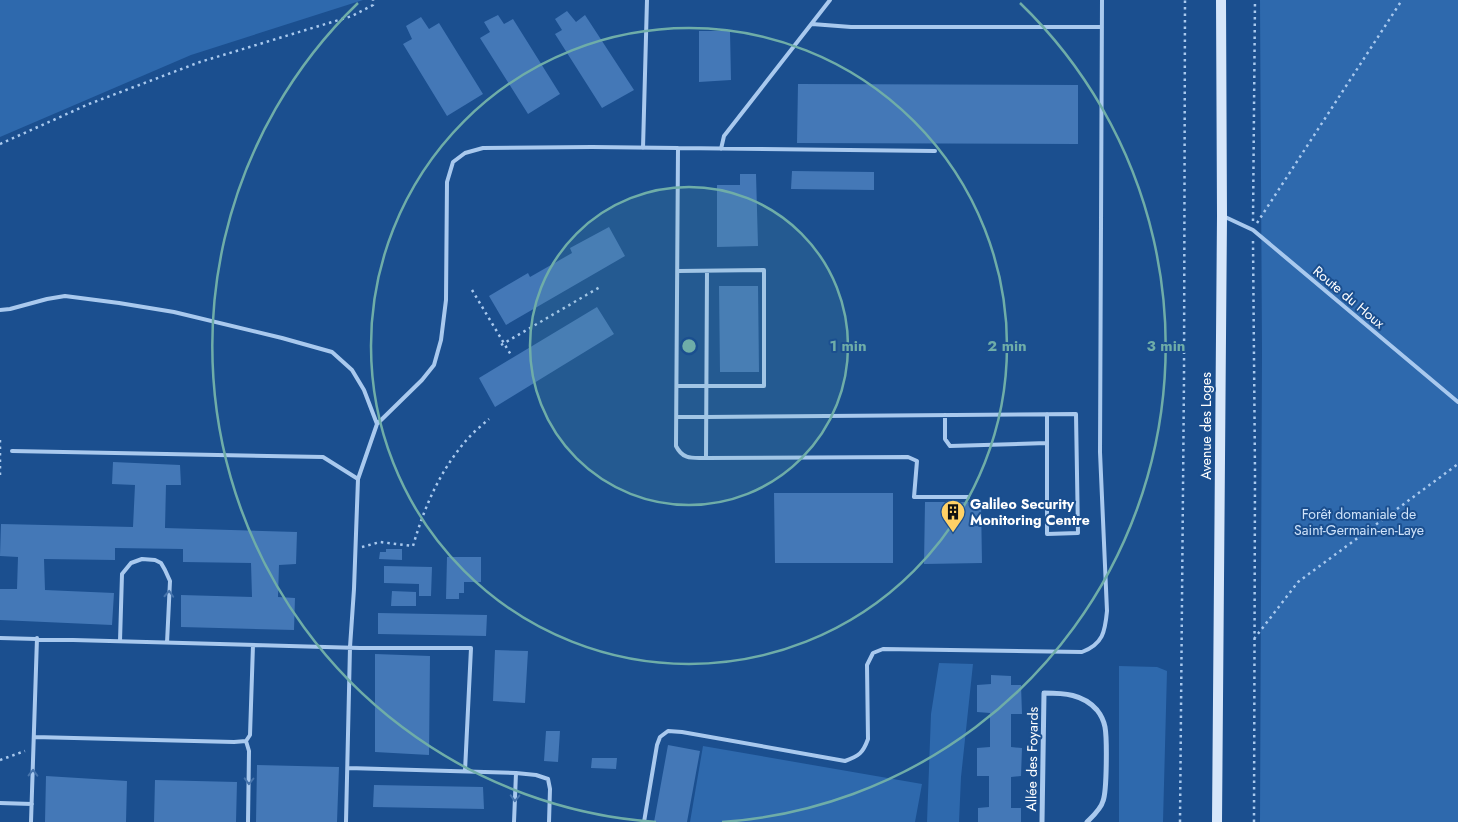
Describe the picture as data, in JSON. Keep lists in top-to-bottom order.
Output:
{
  "streets": {
    "main road": ["Avenue des Loges"],
    "street": ["Allée des Foyards"],
    "lane": ["Route du Houx"]
  },
  "crossings": [
    ["Route du Houx", "Avenue des Loges"]
  ],
  "parks": ["Forêt domaniale de Saint-Germain-en-Laye"],
  "places": {
    "building": ["Galileo Security Monitoring Centre"]
  },
  "rings": ["1 min", "2 min", "3 min"]
}
